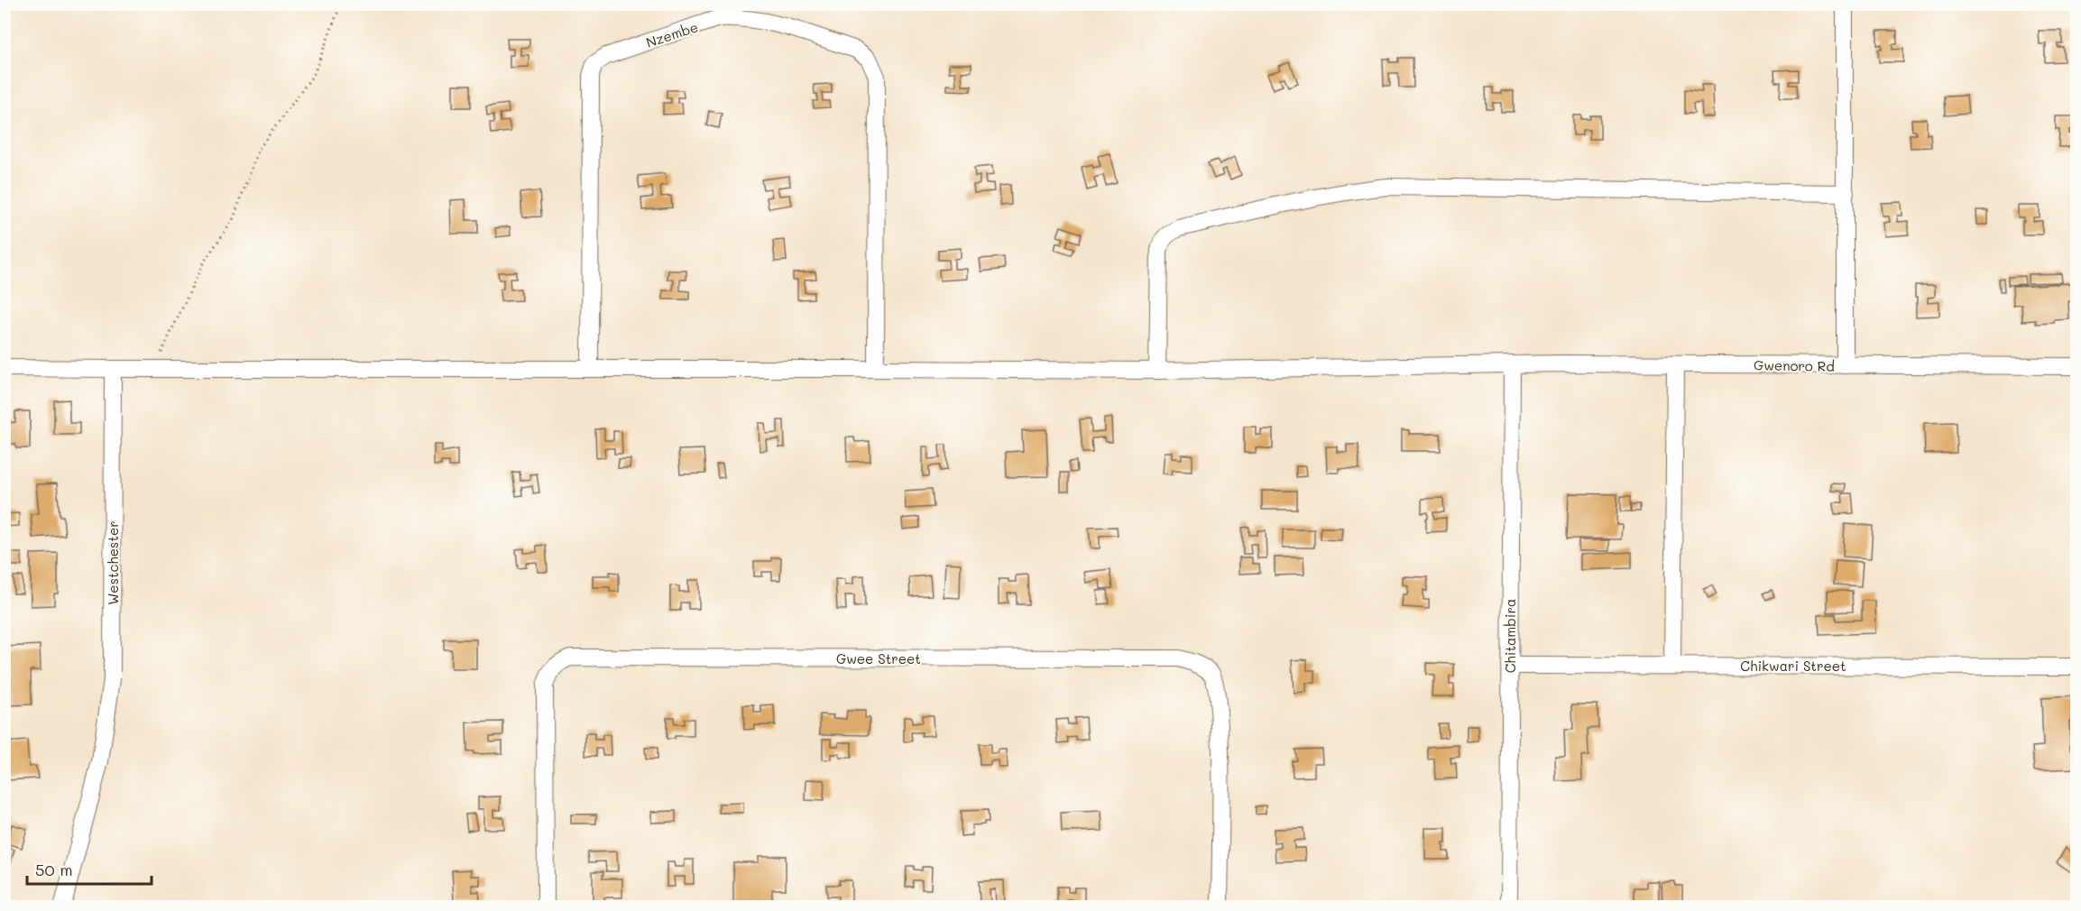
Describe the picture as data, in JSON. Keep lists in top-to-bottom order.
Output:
{
  "streets": {
    "street": [
      "Nzembe",
      "Gwenoro Rd",
      "Westchester",
      "Chitambira",
      "Gwee Street",
      "Chikwari Street"
    ]
  },
  "crossings": [
    ["Nzembe", "Gwenoro Rd"],
    ["Gwenoro Rd", "Chitambira"],
    ["Chitambira", "Chikwari Street"]
  ],
  "scale_bar": "50 m"
}
